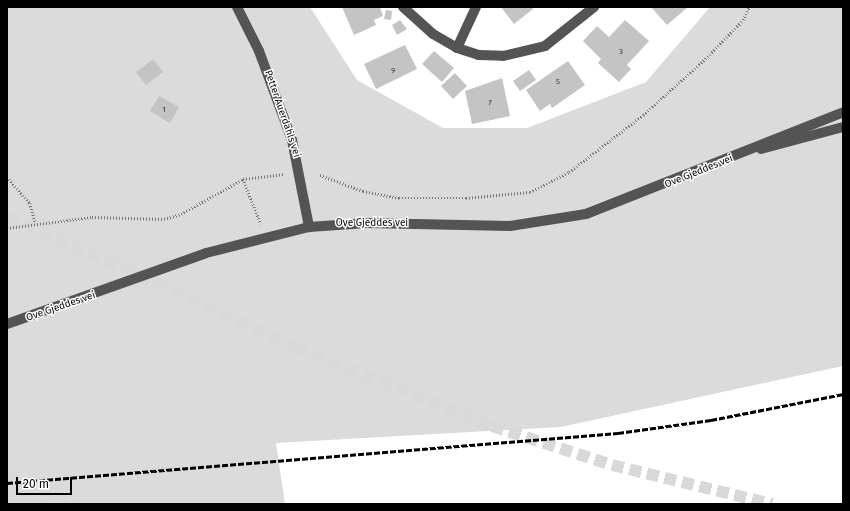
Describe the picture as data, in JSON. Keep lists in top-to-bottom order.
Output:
{
  "streets": {
    "street": ["Petter Auerdahls vei", "Ove Gjeddes vei"]
  },
  "crossings": [
    ["Petter Auerdahls vei", "Ove Gjeddes vei"]
  ],
  "house_numbers": [
    "3",
    "9",
    "5",
    "7",
    "1"
  ],
  "scale_bar": "20 m"
}
